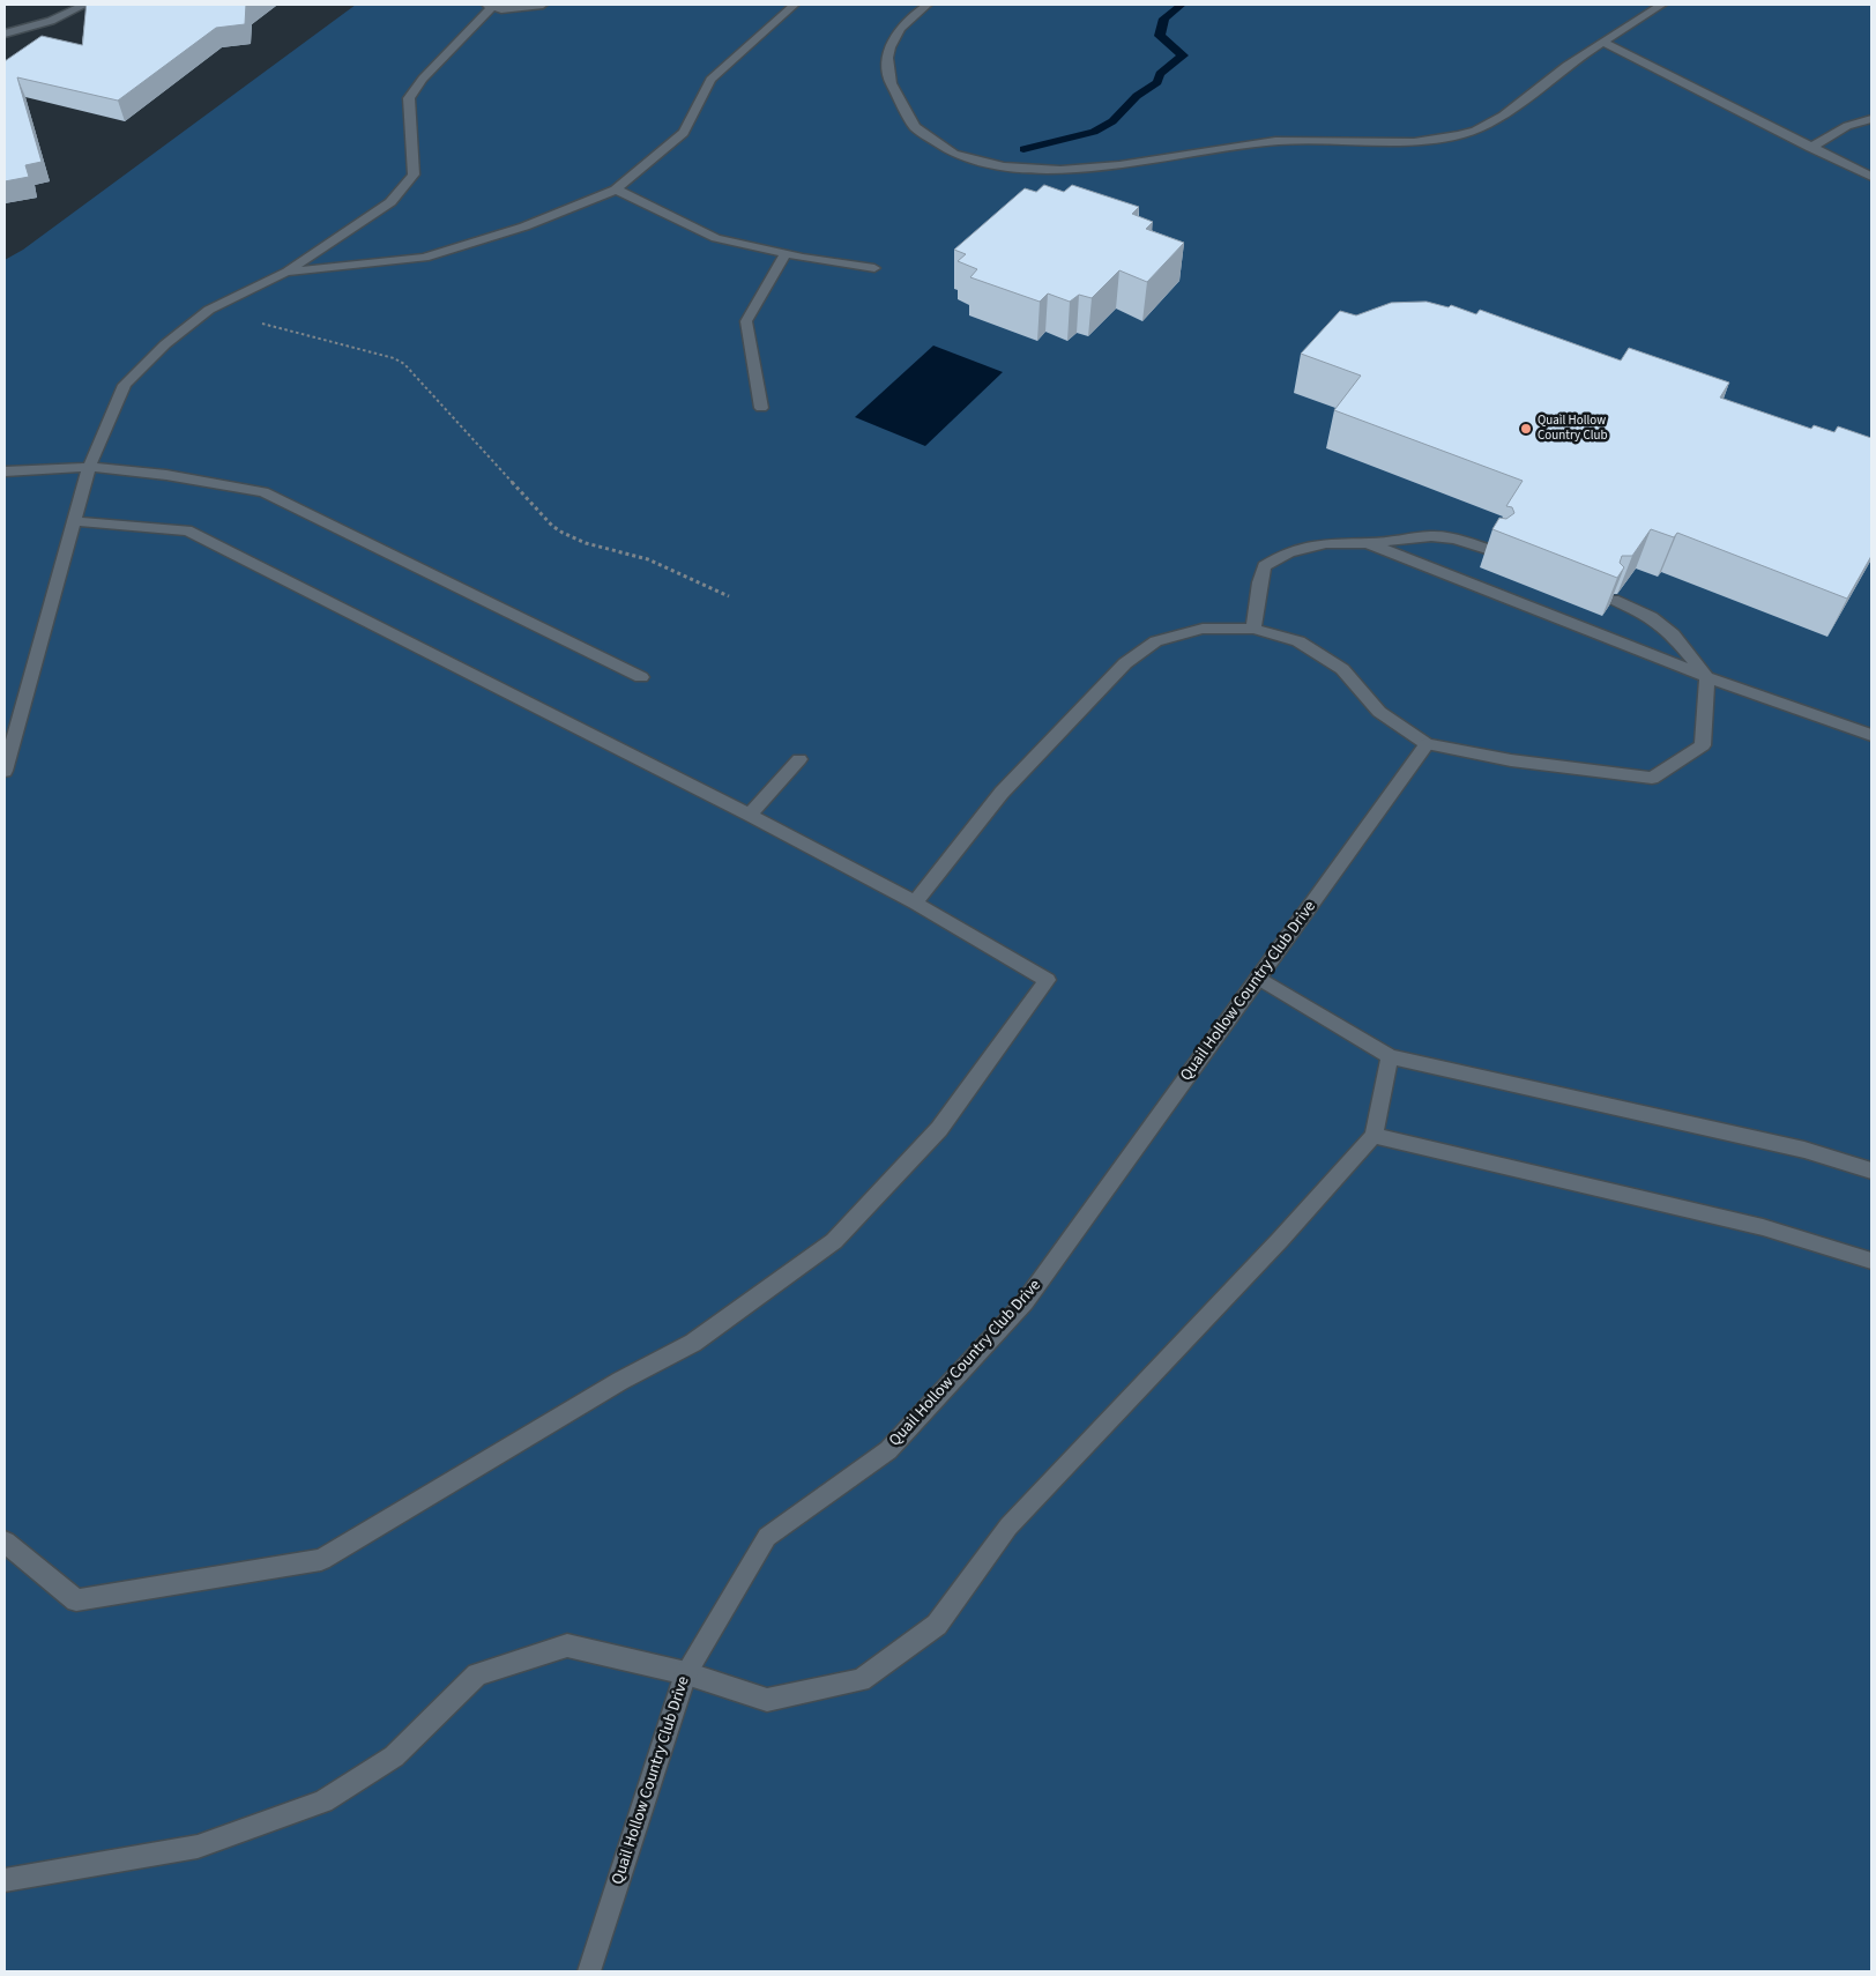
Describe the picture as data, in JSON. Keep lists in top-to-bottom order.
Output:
{
  "streets": {
    "street": ["Quail Hollow Country Club Drive"]
  },
  "places": ["Quail Hollow Country Club"]
}
